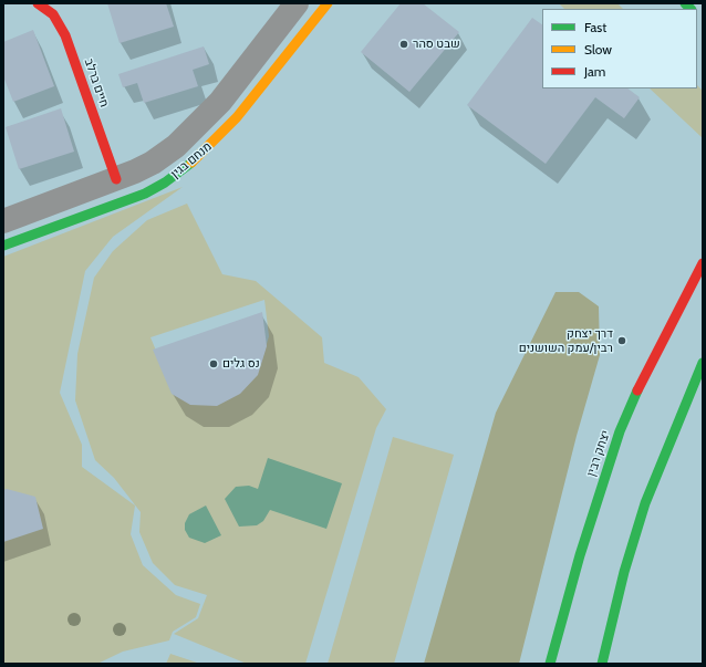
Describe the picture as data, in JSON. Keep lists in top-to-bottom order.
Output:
{
  "streets": {
    "main road": ["חיים ברלב", "מנחם בגין", "יצחק רבין"]
  },
  "crossings": [
    ["חיים ברלב", "מנחם בגין"]
  ],
  "places": ["שבט סהר", "דרך יצחק רבין/עמק השושנים", "נס גלים"],
  "legend": ["Fast", "Slow", "Jam"]
}
